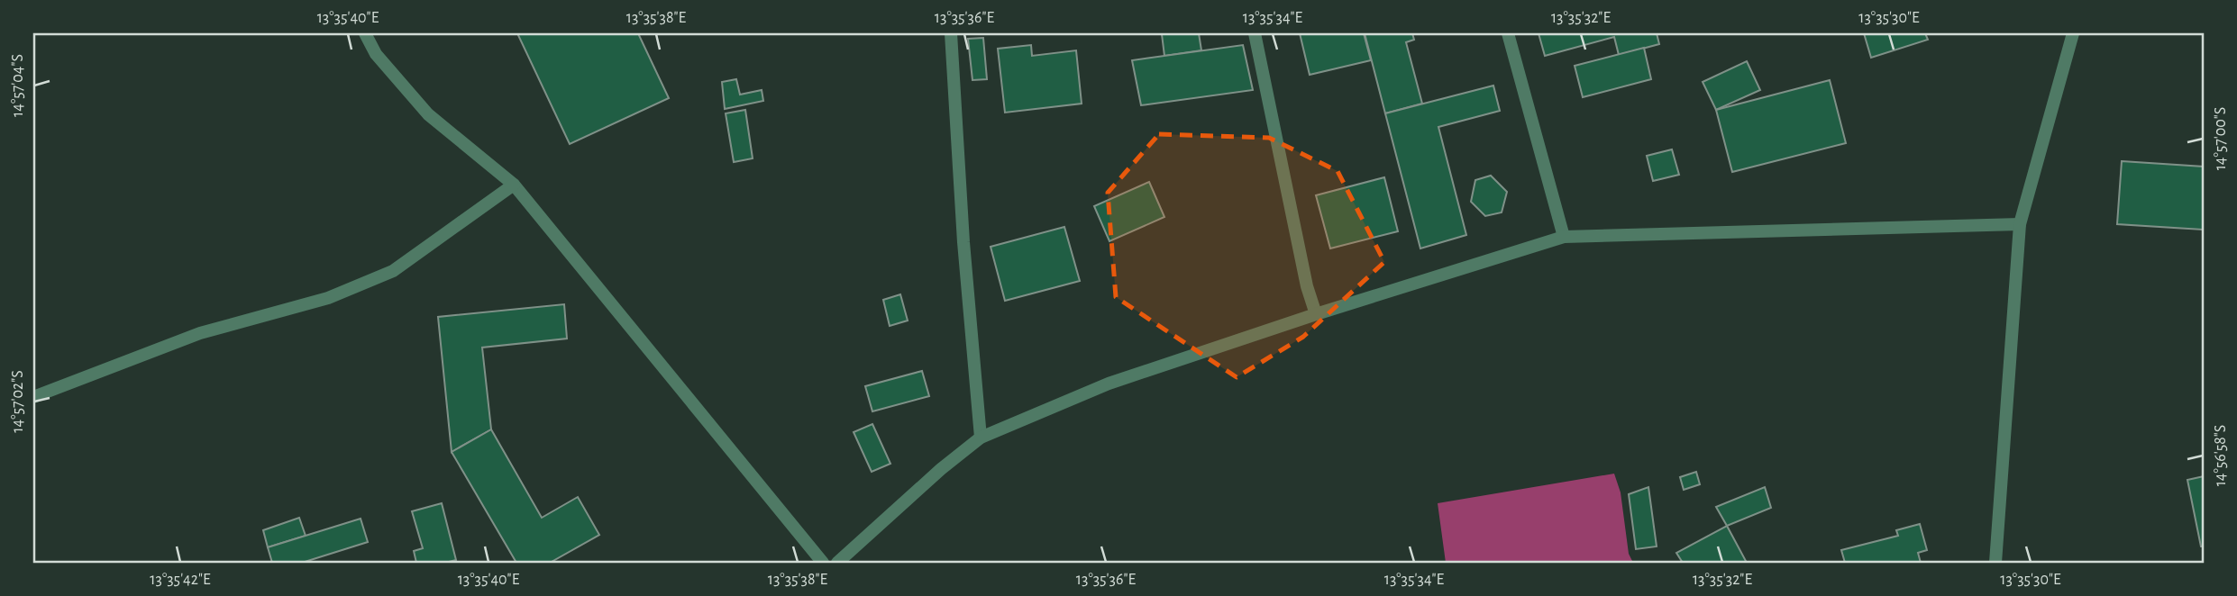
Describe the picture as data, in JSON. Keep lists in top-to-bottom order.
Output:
{
  "coordinates": [
    "13°35'40\"E",
    "13°35'38\"E",
    "13°35'36\"E",
    "13°35'34\"E",
    "13°35'32\"E",
    "13°35'30\"E",
    "14°57'04\"S",
    "14°57'00\"S",
    "14°57'02\"S",
    "14°56'58\"S",
    "13°35'42\"E"
  ]
}
